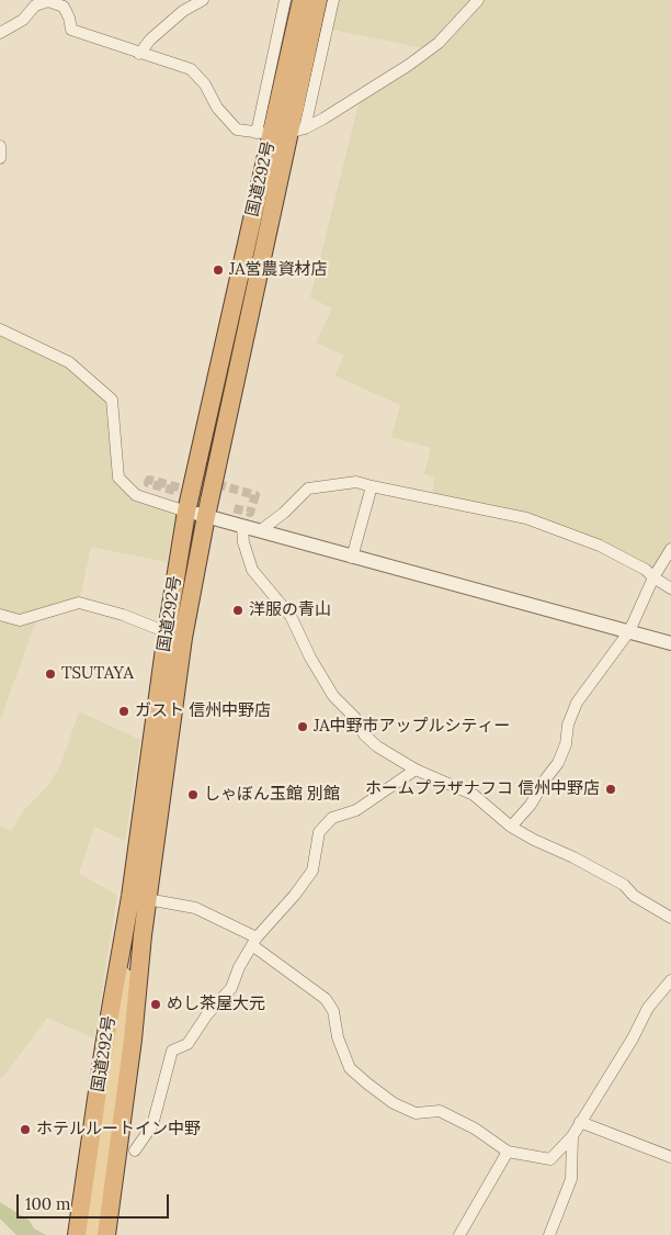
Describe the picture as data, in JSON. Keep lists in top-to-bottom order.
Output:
{
  "streets": {
    "highway": ["国道292号"]
  },
  "places": [
    "JA営農資材店",
    "洋服の青山",
    "TSUTAYA",
    "ガスト 信州中野店",
    "JA中野市アップルシティー",
    "ホームプラザナフコ 信州中野店",
    "しゃぼん玉館 別館",
    "めし茶屋大元",
    "ホテルルートイン中野"
  ],
  "scale_bar": "100 m"
}
